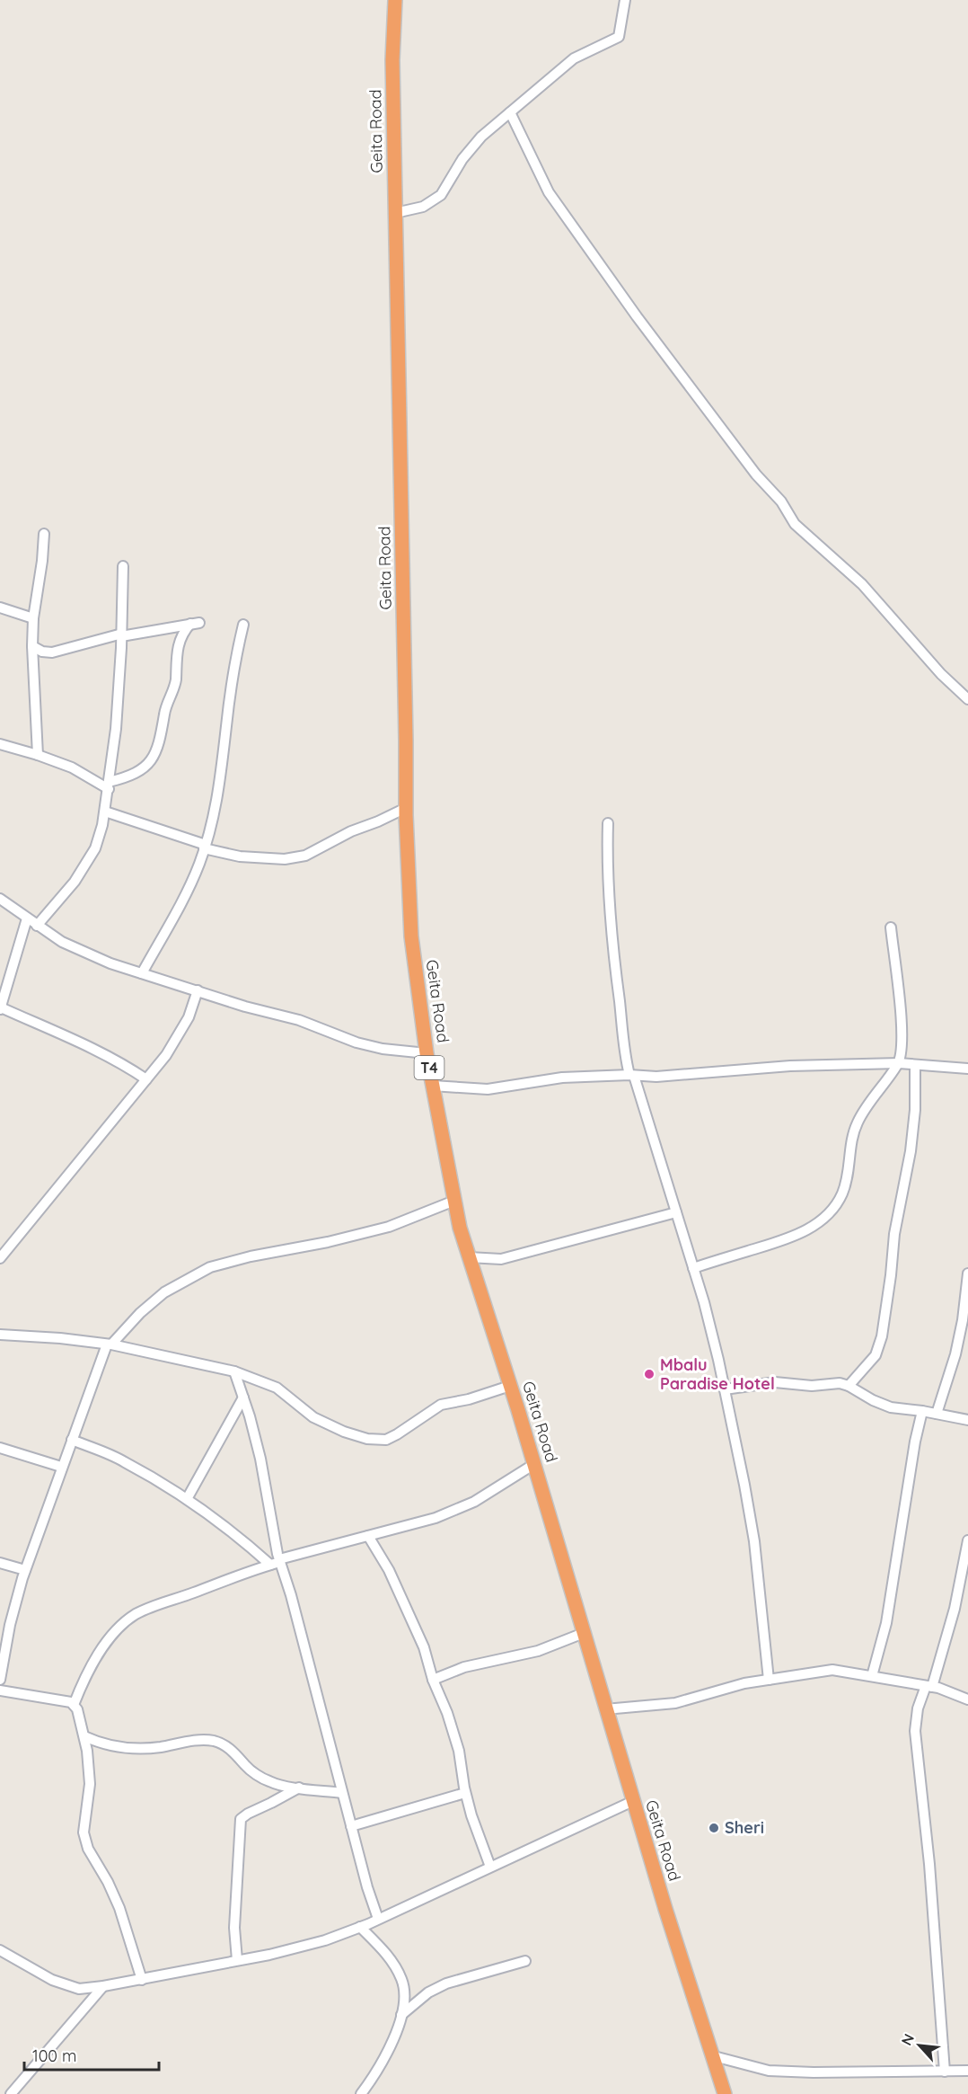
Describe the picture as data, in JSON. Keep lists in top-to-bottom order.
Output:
{
  "streets": {
    "highway": ["Geita Road", "T4"]
  },
  "places": ["Mbalu Paradise Hotel", "Sheri"],
  "scale_bar": "100 m",
  "north": "top left"
}
